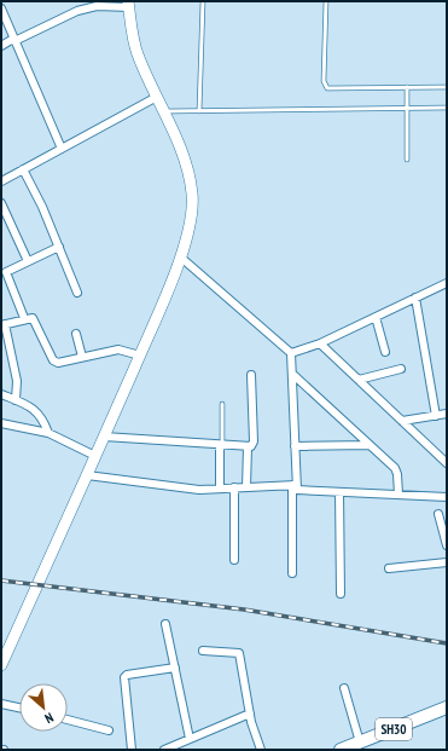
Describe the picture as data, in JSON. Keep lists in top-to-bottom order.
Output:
{
  "streets": {
    "main road": ["SH30"]
  },
  "north": "bottom right"
}
